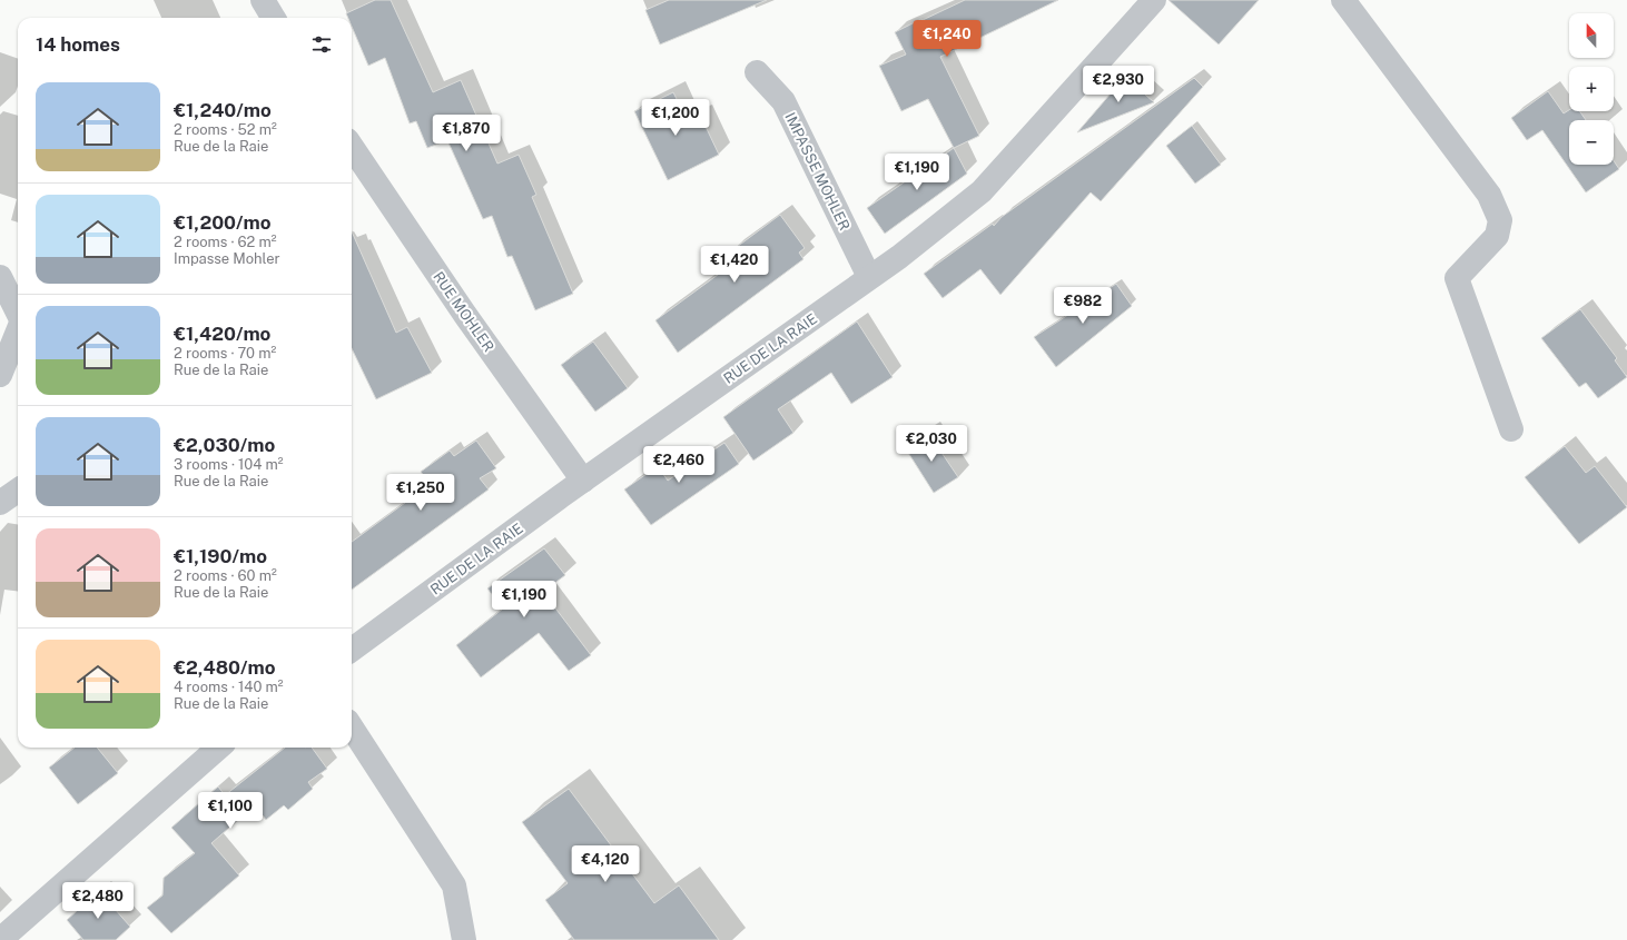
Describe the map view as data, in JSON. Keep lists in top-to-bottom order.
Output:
{
  "streets": {
    "street": ["IMPASSE MOHLER", "RUE MOHLER", "RUE DE LA RAIE"]
  },
  "crossings": [
    ["IMPASSE MOHLER", "RUE DE LA RAIE"],
    ["RUE MOHLER", "RUE DE LA RAIE"]
  ],
  "north": "top",
  "page": {
    "map_buttons": ["+", "−"],
    "heading": "14 homes",
    "price": [
      "€1,240",
      "€2,930",
      "€1,200",
      "€1,870",
      "€1,190",
      "€1,420",
      "€982",
      "€2,030",
      "€2,460",
      "€1,250",
      "€1,190",
      "€1,100",
      "€4,120",
      "€2,480"
    ],
    "list": [
      {
        "name": "€1,240/mo",
        "note": "2 rooms · 52 m² · Rue de la Raie"
      },
      {
        "name": "€1,200/mo",
        "note": "2 rooms · 62 m² · Impasse Mohler"
      },
      {
        "name": "€1,420/mo",
        "note": "2 rooms · 70 m² · Rue de la Raie"
      },
      {
        "name": "€2,030/mo",
        "note": "3 rooms · 104 m² · Rue de la Raie"
      },
      {
        "name": "€1,190/mo",
        "note": "2 rooms · 60 m² · Rue de la Raie"
      },
      {
        "name": "€2,480/mo",
        "note": "4 rooms · 140 m² · Rue de la Raie"
      }
    ]
  }
}
